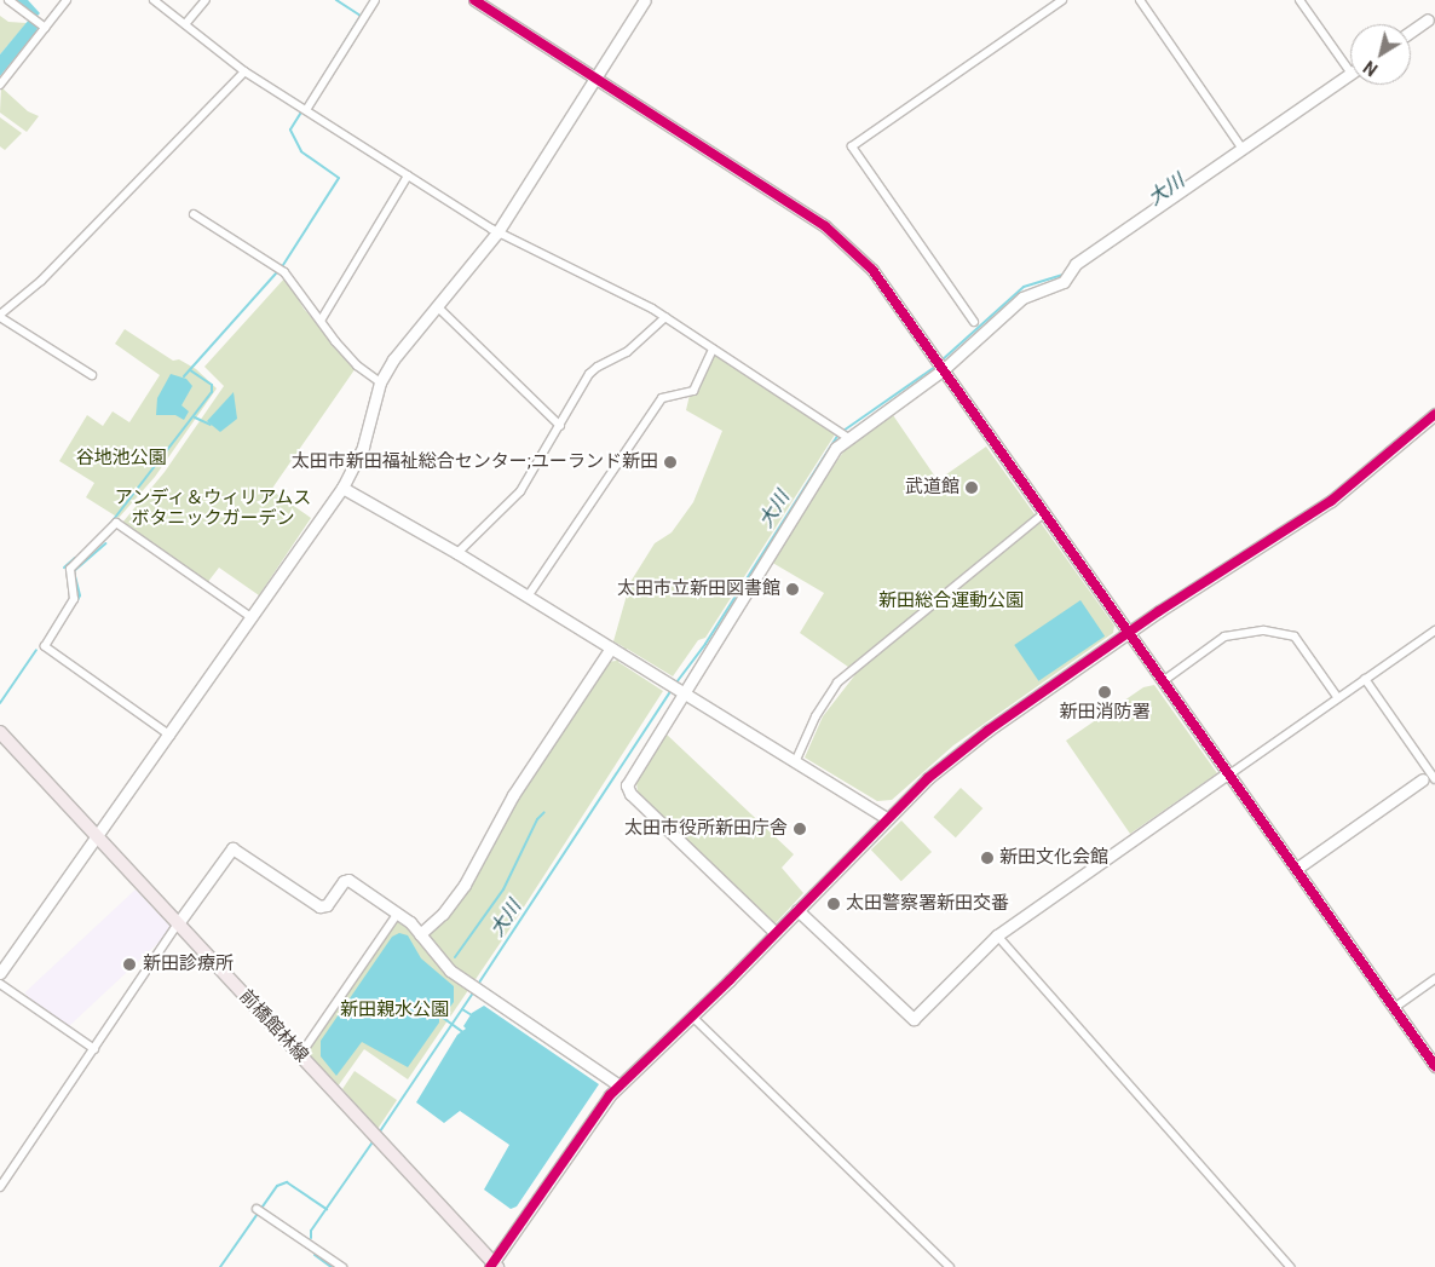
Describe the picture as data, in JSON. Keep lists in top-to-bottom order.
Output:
{
  "streets": {
    "main road": ["前橋館林線"]
  },
  "water": ["大川"],
  "parks": [
    "谷地池公園",
    "アンディ＆ウィリアムス ボタニックガーデン",
    "新田総合運動公園",
    "新田親水公園"
  ],
  "places": [
    "太田市新田福祉総合センター;ユーランド新田",
    "武道館",
    "太田市立新田図書館",
    "新田消防署",
    "太田市役所新田庁舎",
    "新田文化会館",
    "太田警察署新田交番",
    "新田診療所"
  ],
  "north": "bottom left"
}
